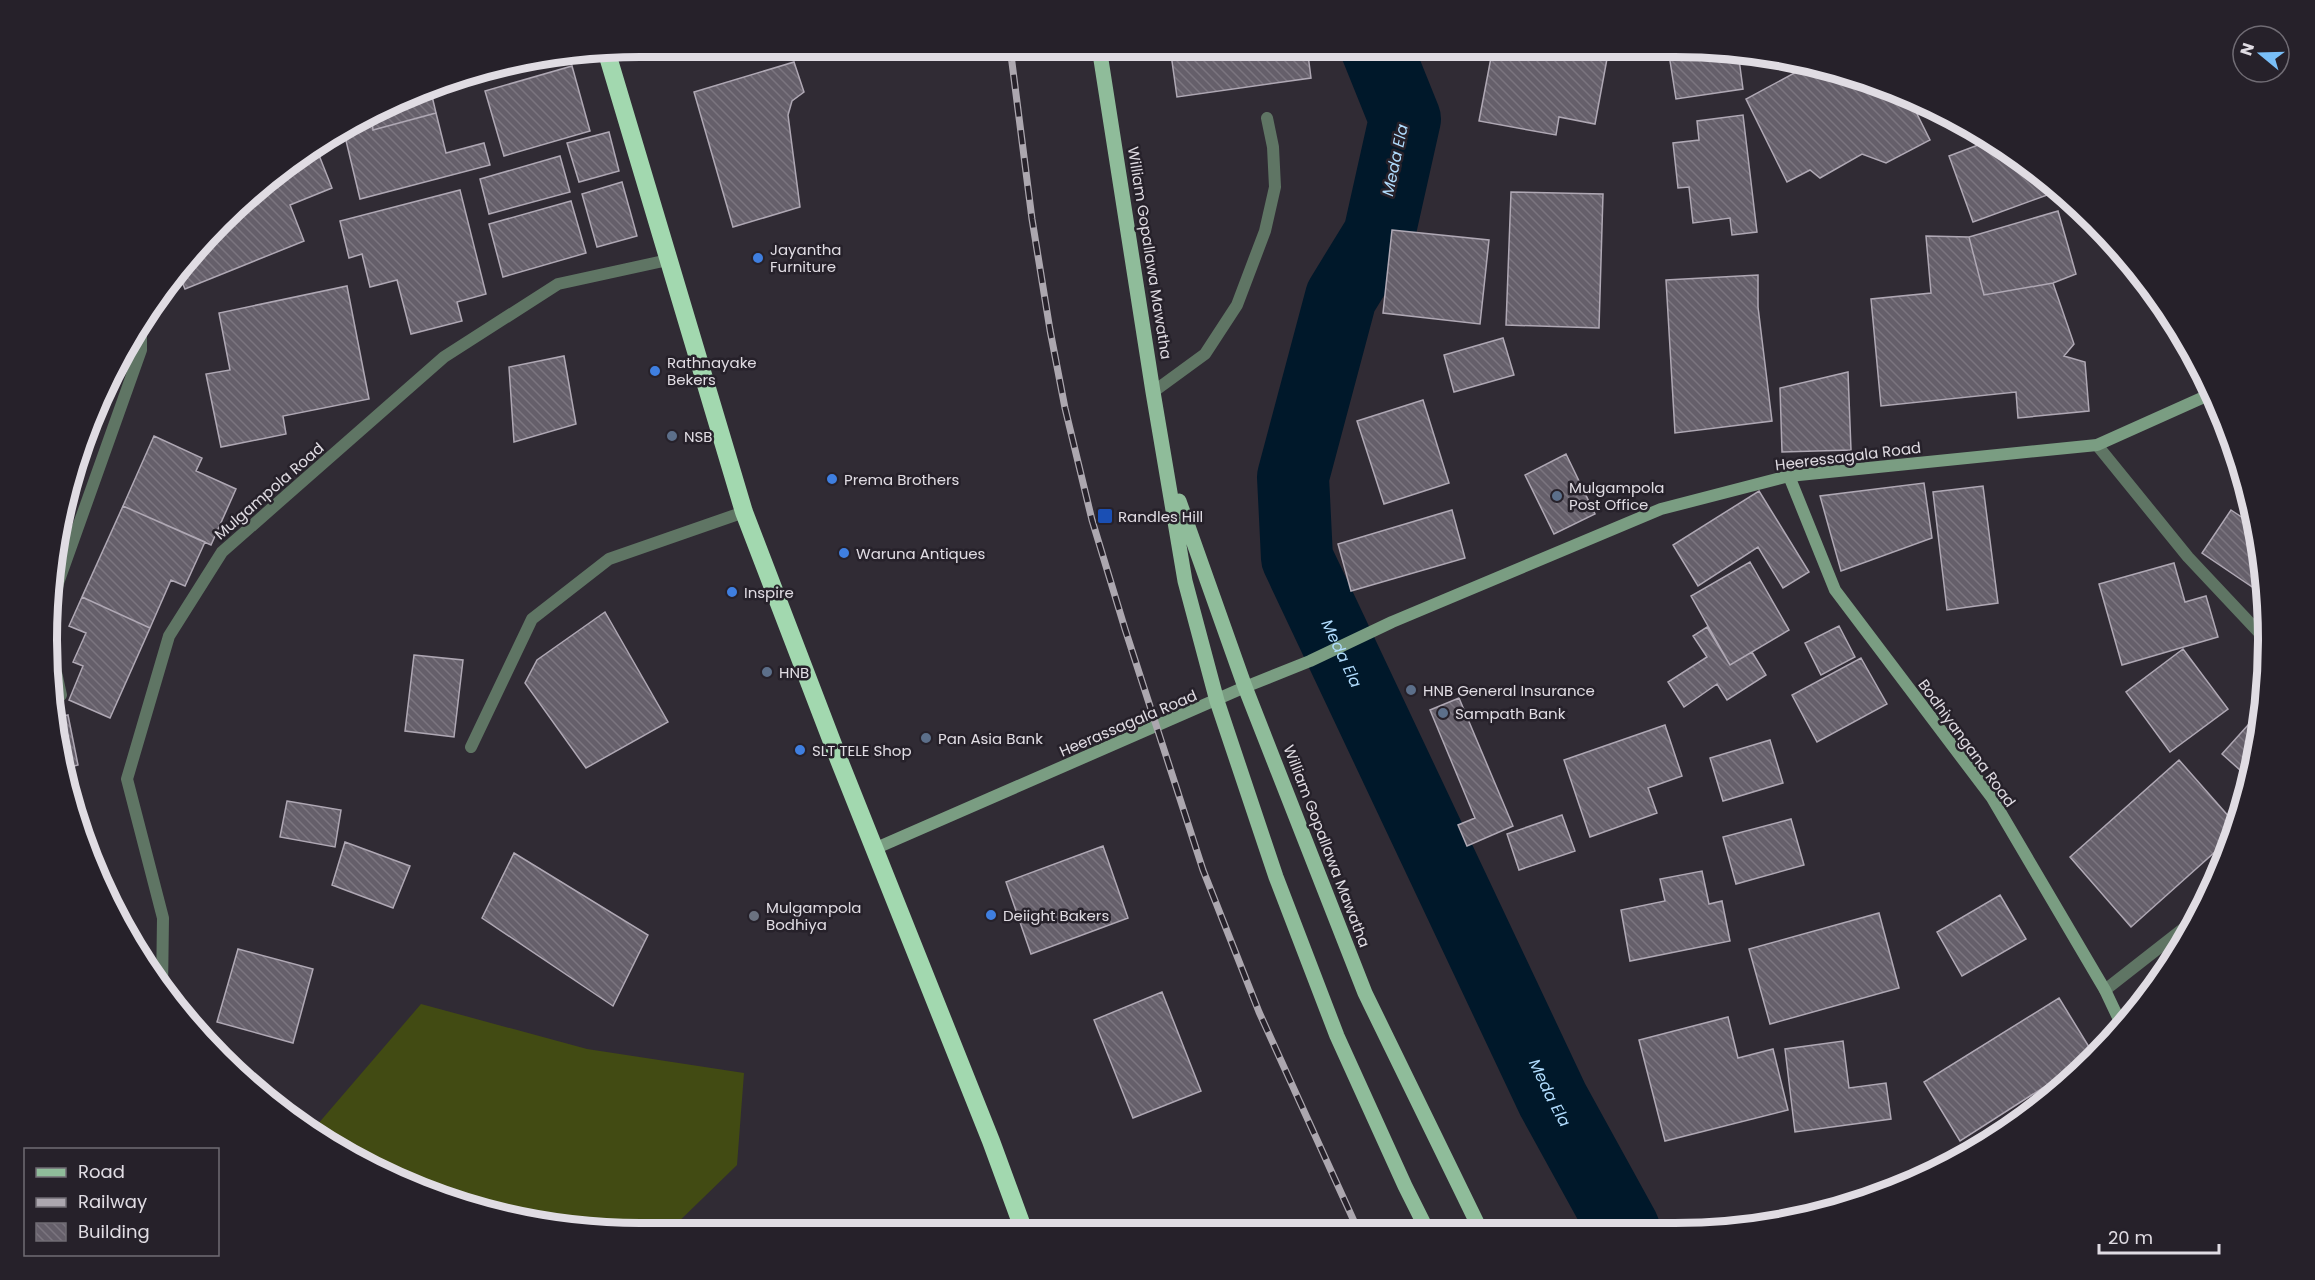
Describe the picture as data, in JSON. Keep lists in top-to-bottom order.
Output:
{
  "streets": {
    "main road": ["William Gopallawa Mawatha"],
    "street": [
      "Heeressagala Road",
      "Mulgampola Road",
      "Heerassagala Road",
      "Bodhiyangana Road"
    ]
  },
  "crossings": [
    ["William Gopallawa Mawatha", "Heerassagala Road"],
    ["Heeressagala Road", "Heerassagala Road"],
    ["Heeressagala Road", "Bodhiyangana Road"]
  ],
  "water": ["Meda Ela"],
  "places": {
    "other": [
      "Jayantha Furniture",
      "Rathnayake Bekers",
      "NSB",
      "Prema Brothers",
      "Mulgampola Post Office",
      "Waruna Antiques",
      "Inspire",
      "HNB",
      "HNB General Insurance",
      "Sampath Bank",
      "Pan Asia Bank",
      "SLT TELE Shop",
      "Deiight Bakers",
      "Mulgampola Bodhiya"
    ],
    "transit": ["Randles Hill"]
  },
  "legend": ["Road", "Railway", "Building"],
  "scale_bar": "20 m",
  "north": "left"
}
